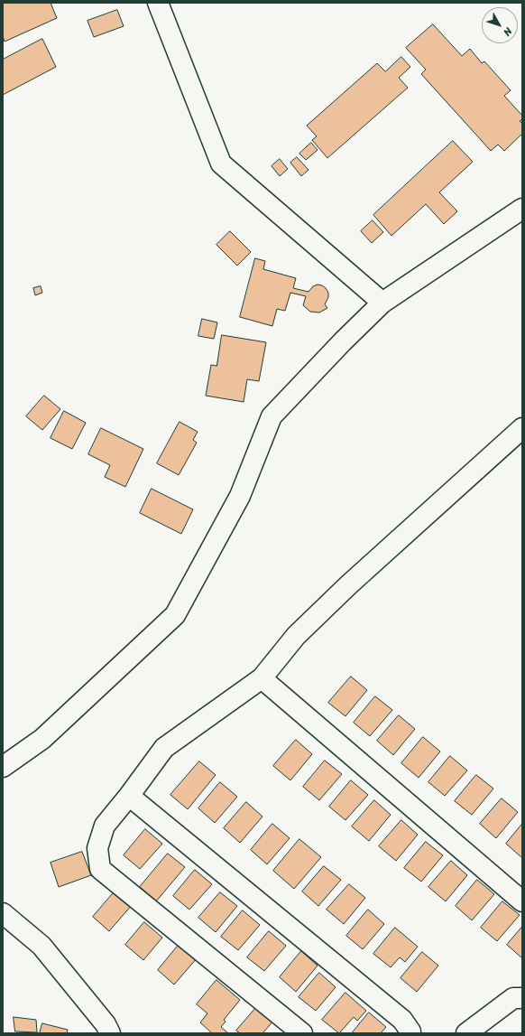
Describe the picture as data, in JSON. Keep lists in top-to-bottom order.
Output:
{
  "north": "bottom right"
}
